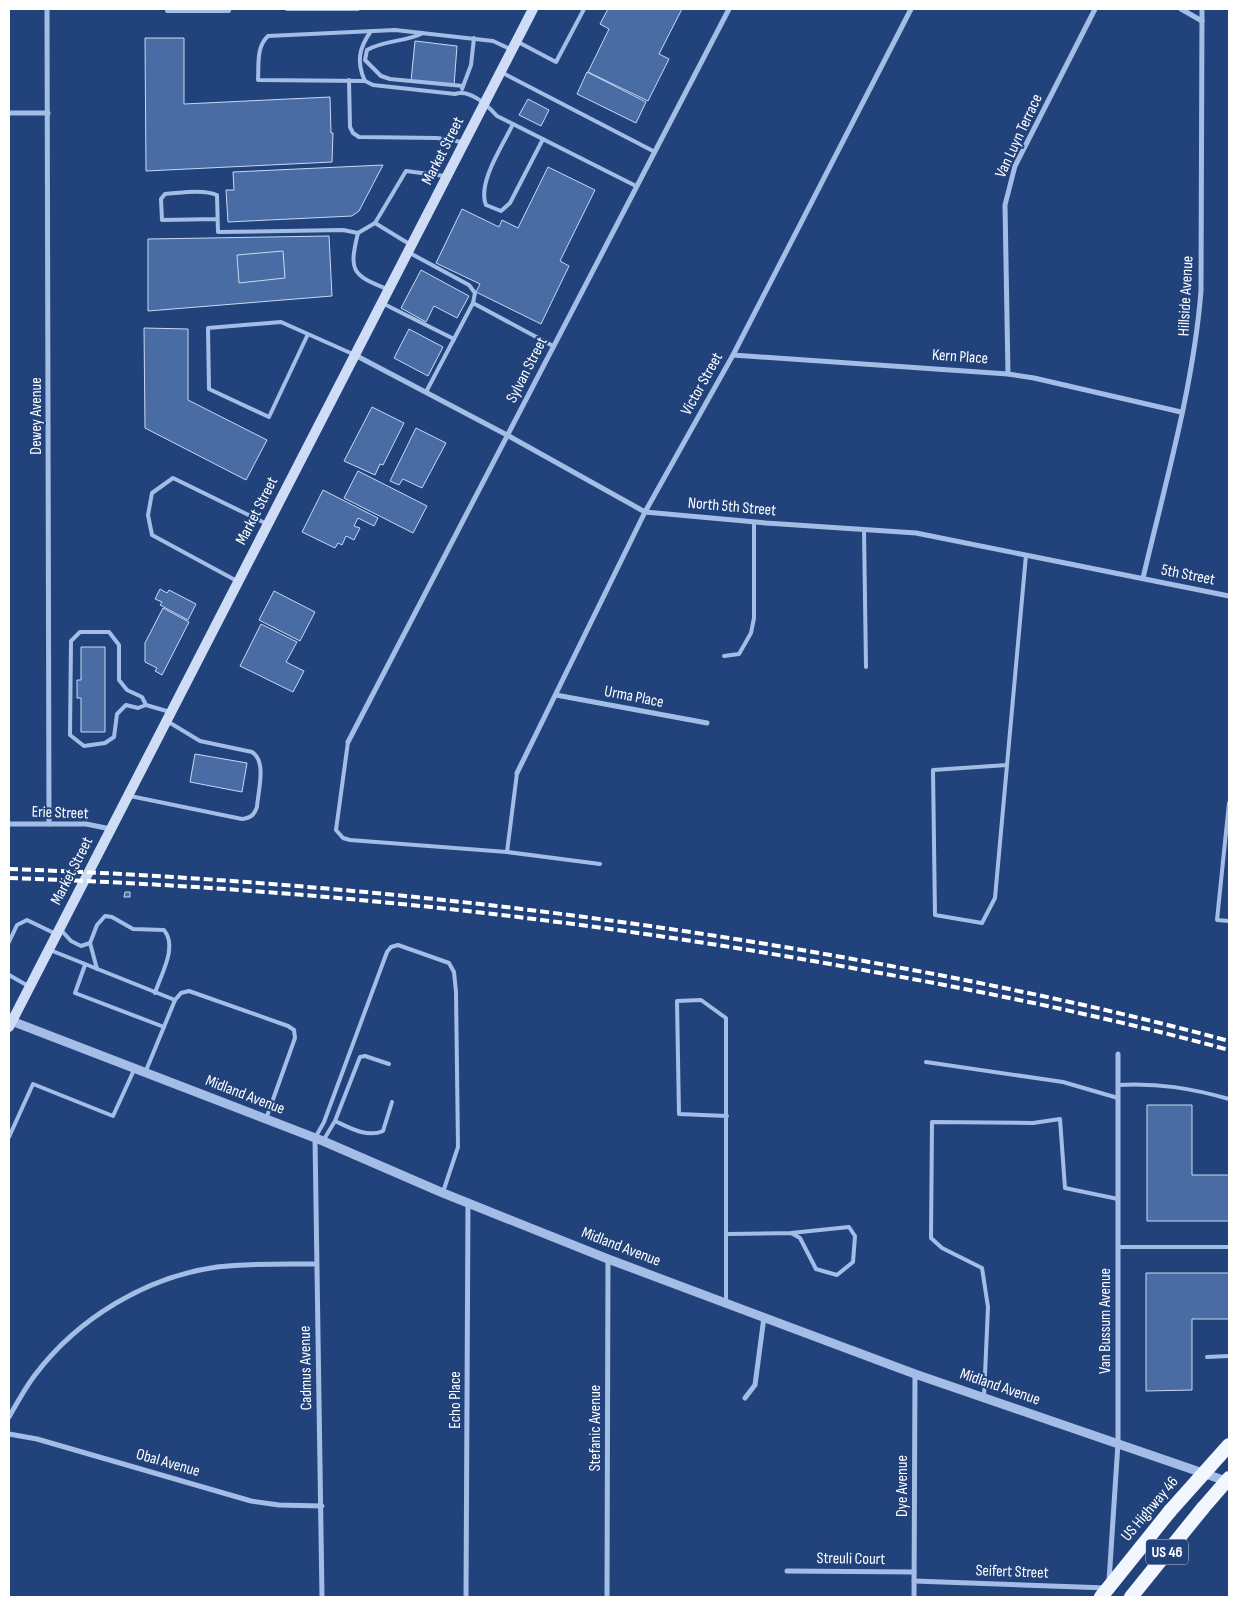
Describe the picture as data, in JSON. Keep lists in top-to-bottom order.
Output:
{
  "streets": {
    "highway": ["US Highway 46", "US 46"],
    "main road": ["Market Street"],
    "street": [
      "Van Luyn Terrace",
      "Hillside Avenue",
      "Kern Place",
      "Sylvan Street",
      "Victor Street",
      "Dewey Avenue",
      "North 5th Street",
      "5th Street",
      "Urma Place",
      "Erie Street",
      "Midland Avenue",
      "Van Bussum Avenue",
      "Cadmus Avenue",
      "Echo Place",
      "Stefanic Avenue",
      "Obal Avenue",
      "Dye Avenue",
      "Streuli Court",
      "Seifert Street"
    ]
  },
  "crossings": [
    ["Van Luyn Terrace", "Kern Place"],
    ["Market Street", "North 5th Street"],
    ["Market Street", "Erie Street"],
    ["Market Street", "Midland Avenue"],
    ["Hillside Avenue", "Kern Place"],
    ["Hillside Avenue", "North 5th Street"],
    ["Hillside Avenue", "5th Street"],
    ["Kern Place", "Victor Street"],
    ["Sylvan Street", "North 5th Street"],
    ["Victor Street", "North 5th Street"],
    ["Victor Street", "Urma Place"],
    ["Dewey Avenue", "Erie Street"],
    ["North 5th Street", "5th Street"],
    ["Midland Avenue", "Van Bussum Avenue"],
    ["Midland Avenue", "Cadmus Avenue"],
    ["Midland Avenue", "Echo Place"],
    ["Midland Avenue", "Stefanic Avenue"],
    ["Midland Avenue", "Dye Avenue"],
    ["Van Bussum Avenue", "US Highway 46"],
    ["Van Bussum Avenue", "Seifert Street"],
    ["Cadmus Avenue", "Obal Avenue"],
    ["Dye Avenue", "Streuli Court"],
    ["Dye Avenue", "Seifert Street"],
    ["US Highway 46", "Seifert Street"]
  ]
}
